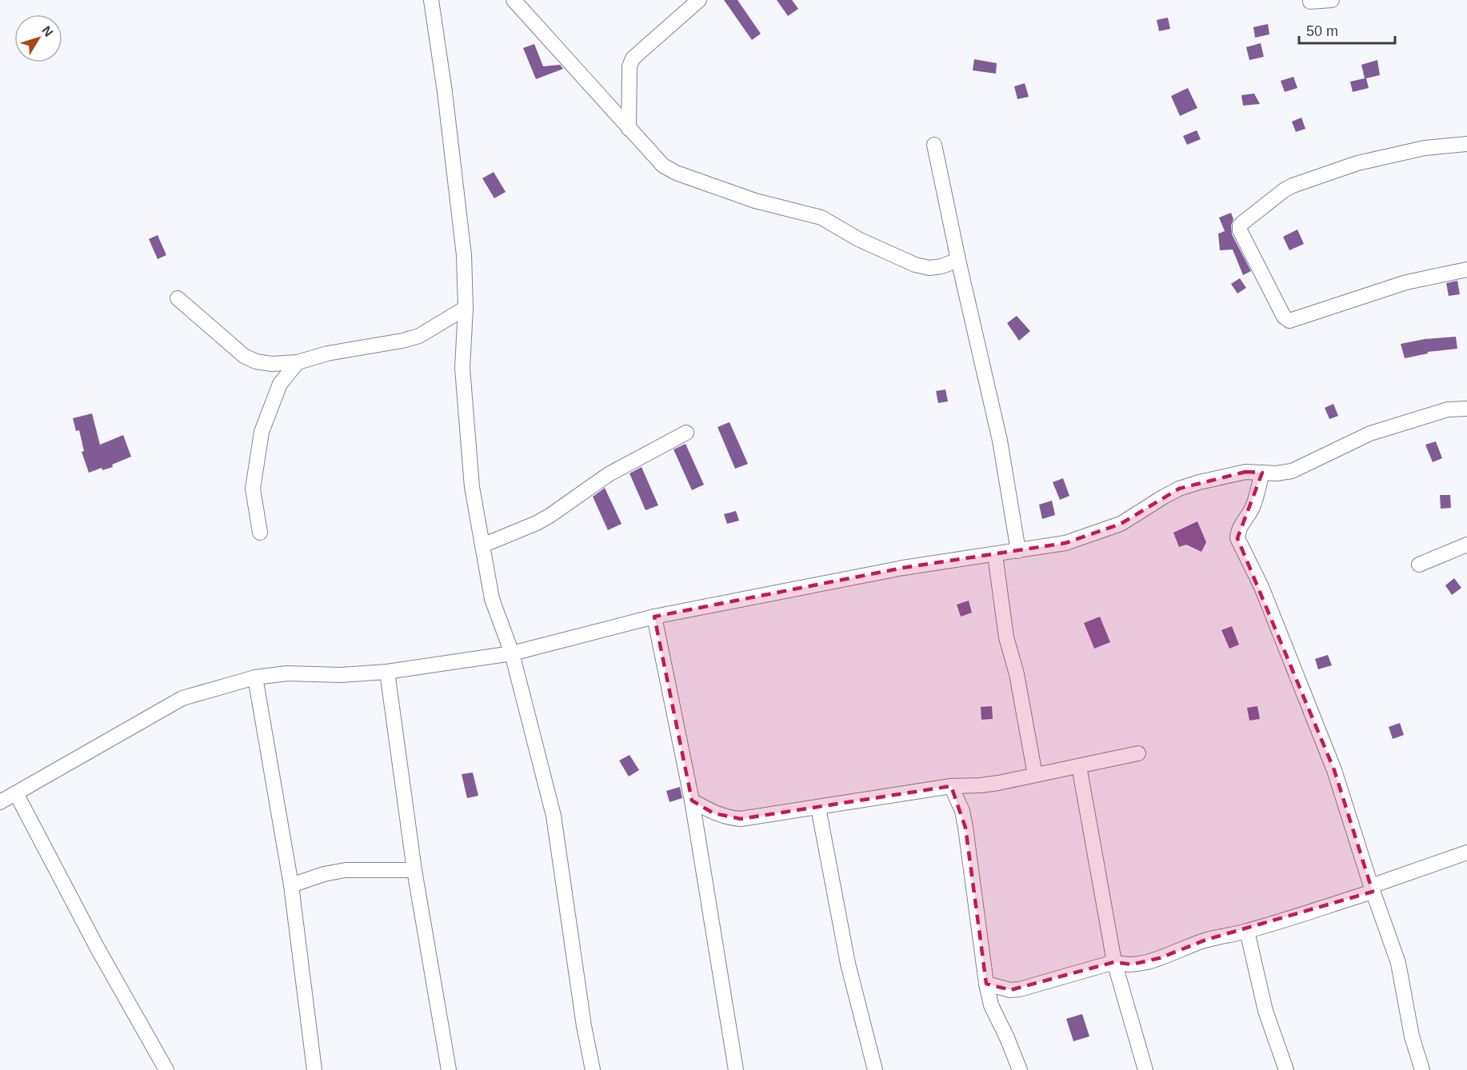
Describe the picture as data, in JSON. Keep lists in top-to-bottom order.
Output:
{
  "scale_bar": "50 m",
  "north": "top right"
}
